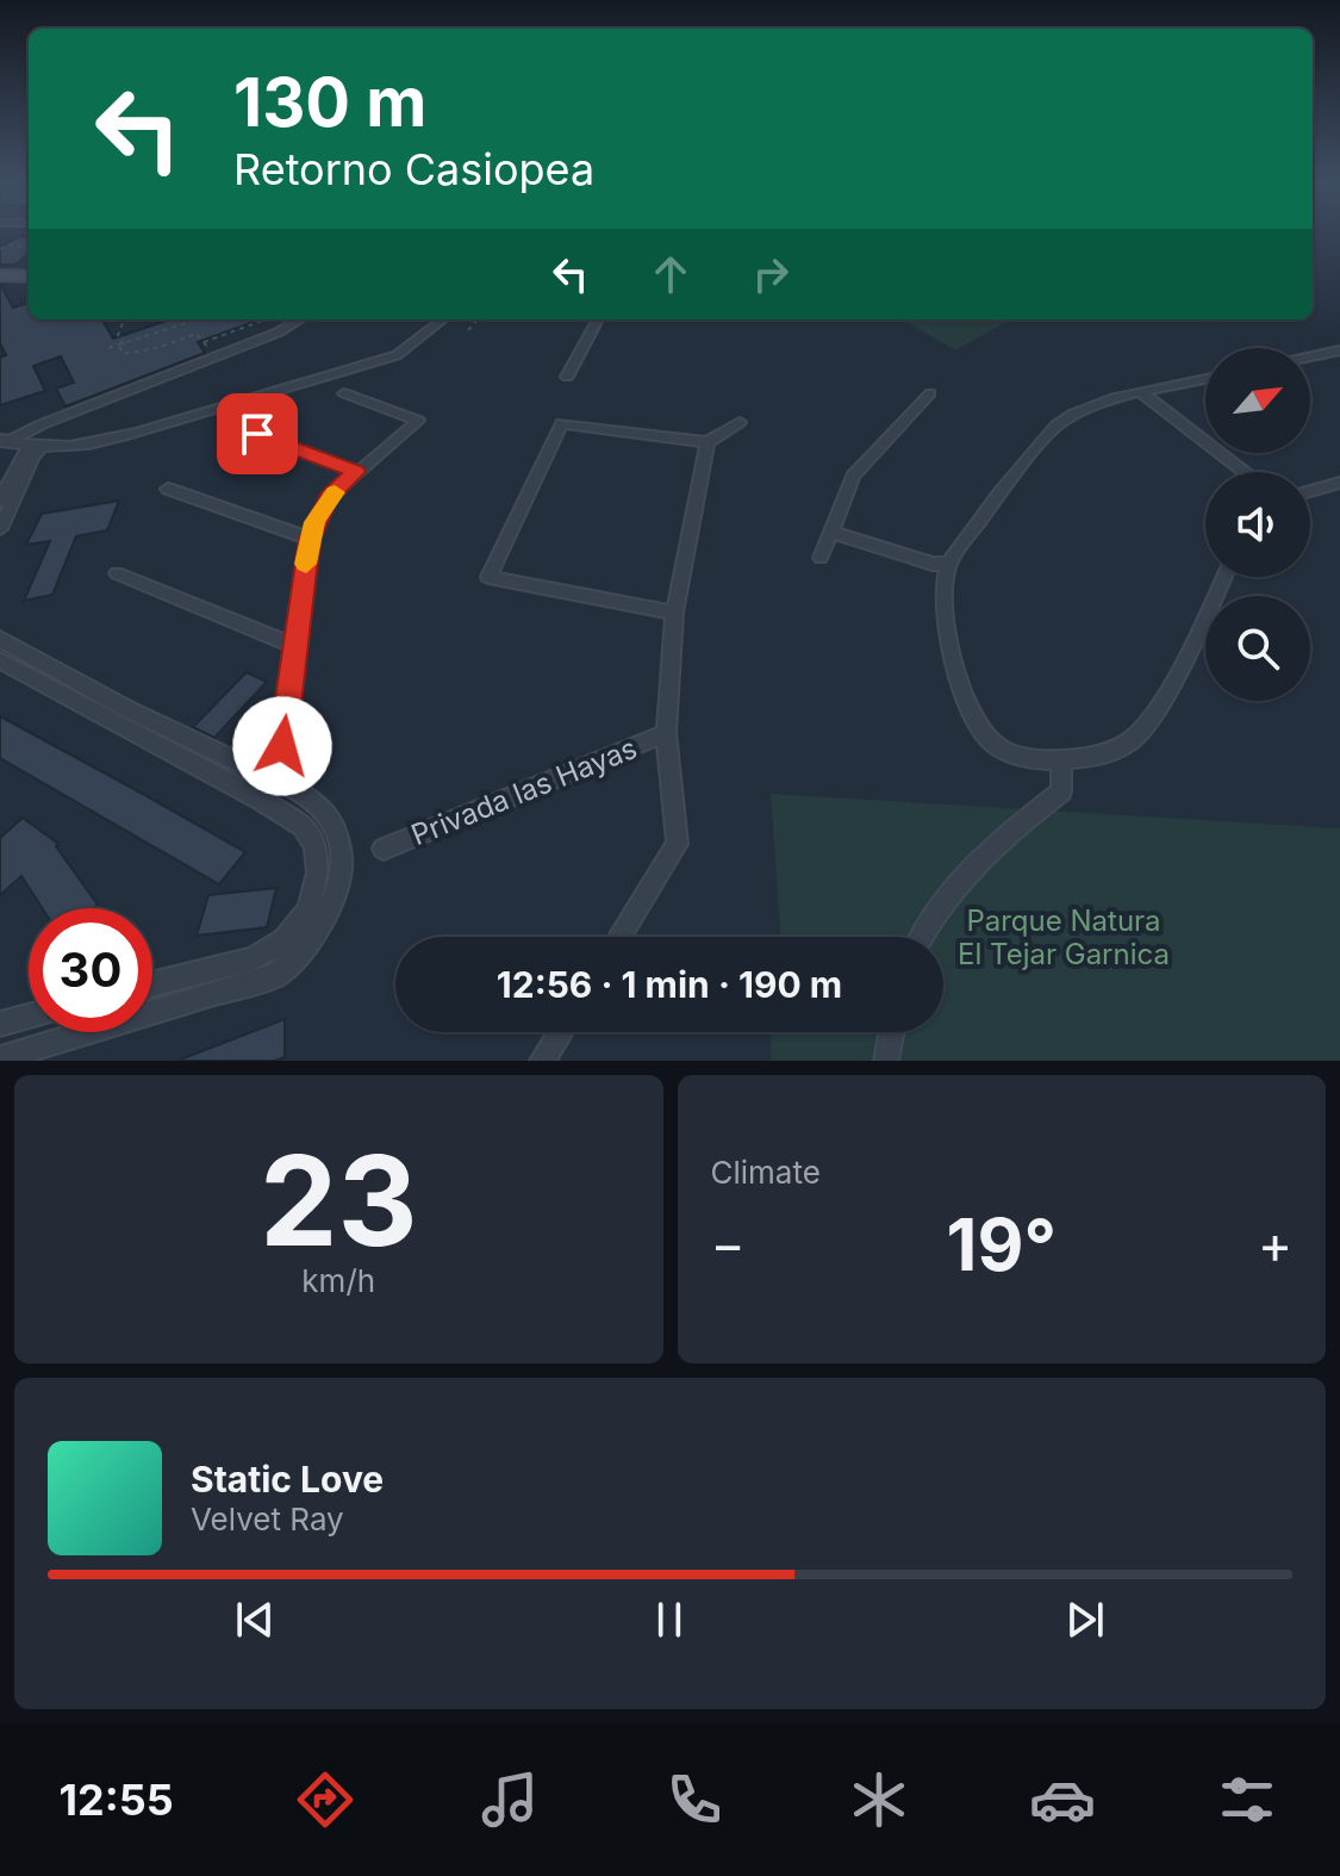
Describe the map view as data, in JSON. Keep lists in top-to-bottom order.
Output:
{
  "streets": {
    "street": ["Privada las Hayas"]
  },
  "parks": ["Parque Natura El Tejar Garnica"],
  "north": "top right",
  "page": {
    "turn": ["130 m", "Retorno Casiopea"],
    "limit": "30",
    "trip": "12:56 · 1 min · 190 m",
    "tile": [
      ["23", "km/h"],
      "Climate"
    ],
    "heat": ["−", "19°", "+"],
    "song": ["Static Love", "Velvet Ray"],
    "tabs": "12:55"
  }
}
